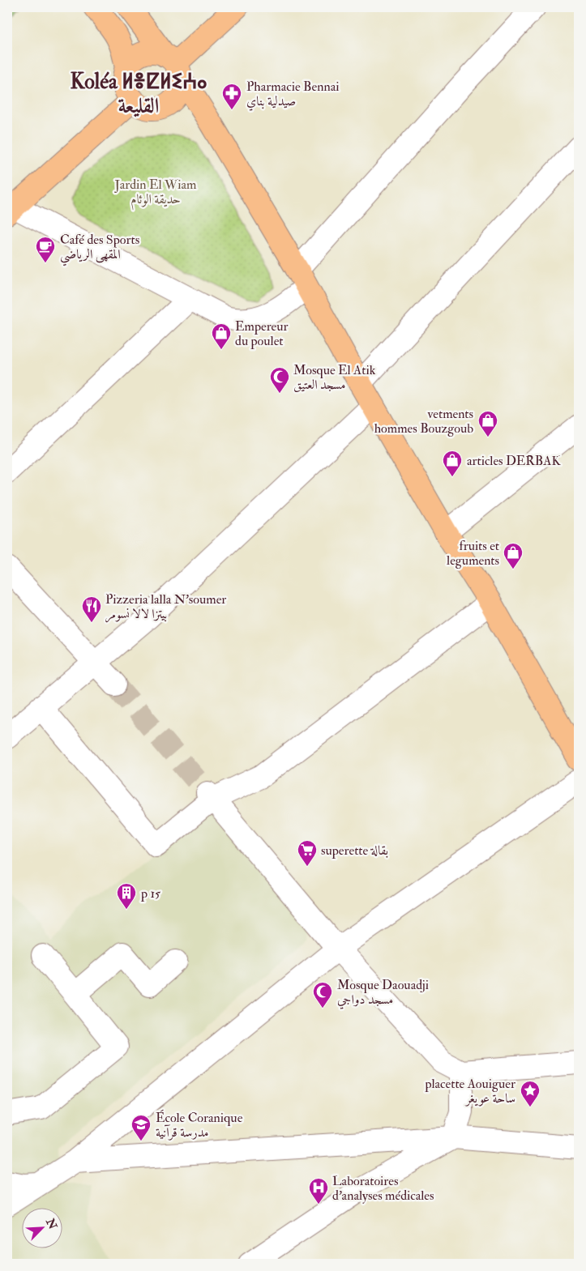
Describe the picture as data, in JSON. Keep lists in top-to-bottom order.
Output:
{
  "districts": ["Koléa ⵍⴻⵇⵍⵉⵄⴰ القليعة"],
  "parks": ["Jardin El Wiam حديقة الوئام"],
  "places": {
    "pharmacy": ["Pharmacie Bennai صيدلية بناي"],
    "cafe": ["Café des Sports المقهى الرياضي"],
    "shop": [
      "Empereur du poulet",
      "vetments hommes Bouzgoub",
      "articles DERBAK",
      "fruits et leguments"
    ],
    "mosque": ["Mosque El Atik مسجد العتيق", "Mosque Daouadji مسجد دواجي"],
    "restaurant": ["Pizzeria lalla N'soumer بيتزا لالا نسومر"],
    "supermarket": ["superette بقالة"],
    "building": ["p 15"],
    "place": ["placette Aouiguer ساحة عويغر"],
    "school or university": ["École Coranique مدرسة قرآنية"],
    "hospital": ["Laboratoires d'analyses médicales"]
  },
  "north": "top right"
}
